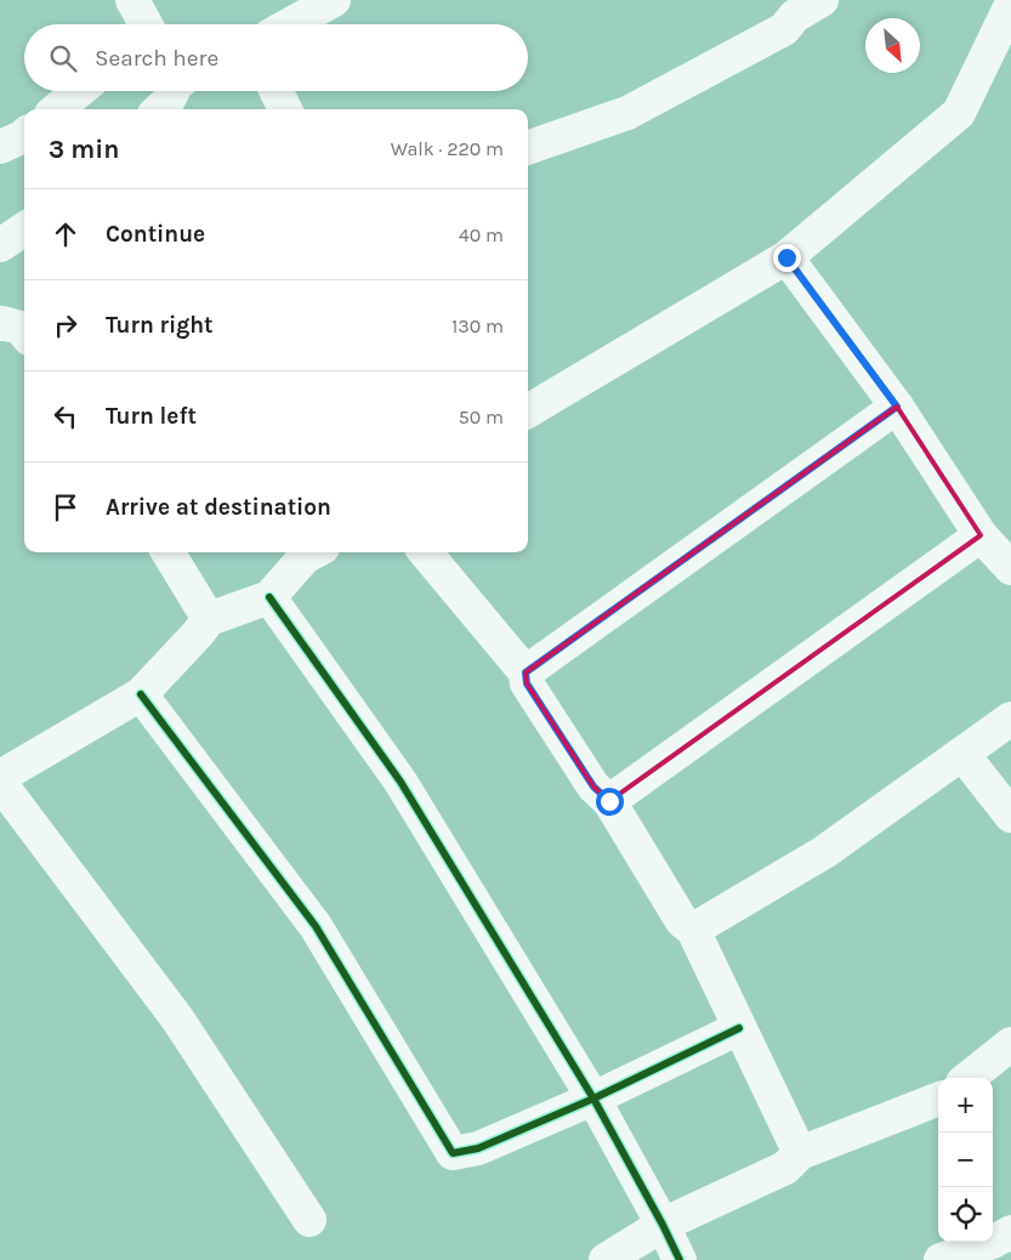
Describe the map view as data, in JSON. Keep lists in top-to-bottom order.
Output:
{
  "north": "bottom right",
  "page": {
    "search": "Search here",
    "heading": ["3 min", "Walk · 220 m"],
    "list": [
      ["Continue", "40 m"],
      ["Turn right", "130 m"],
      ["Turn left", "50 m"],
      "Arrive at destination"
    ],
    "map_buttons": ["+", "−"]
  }
}
